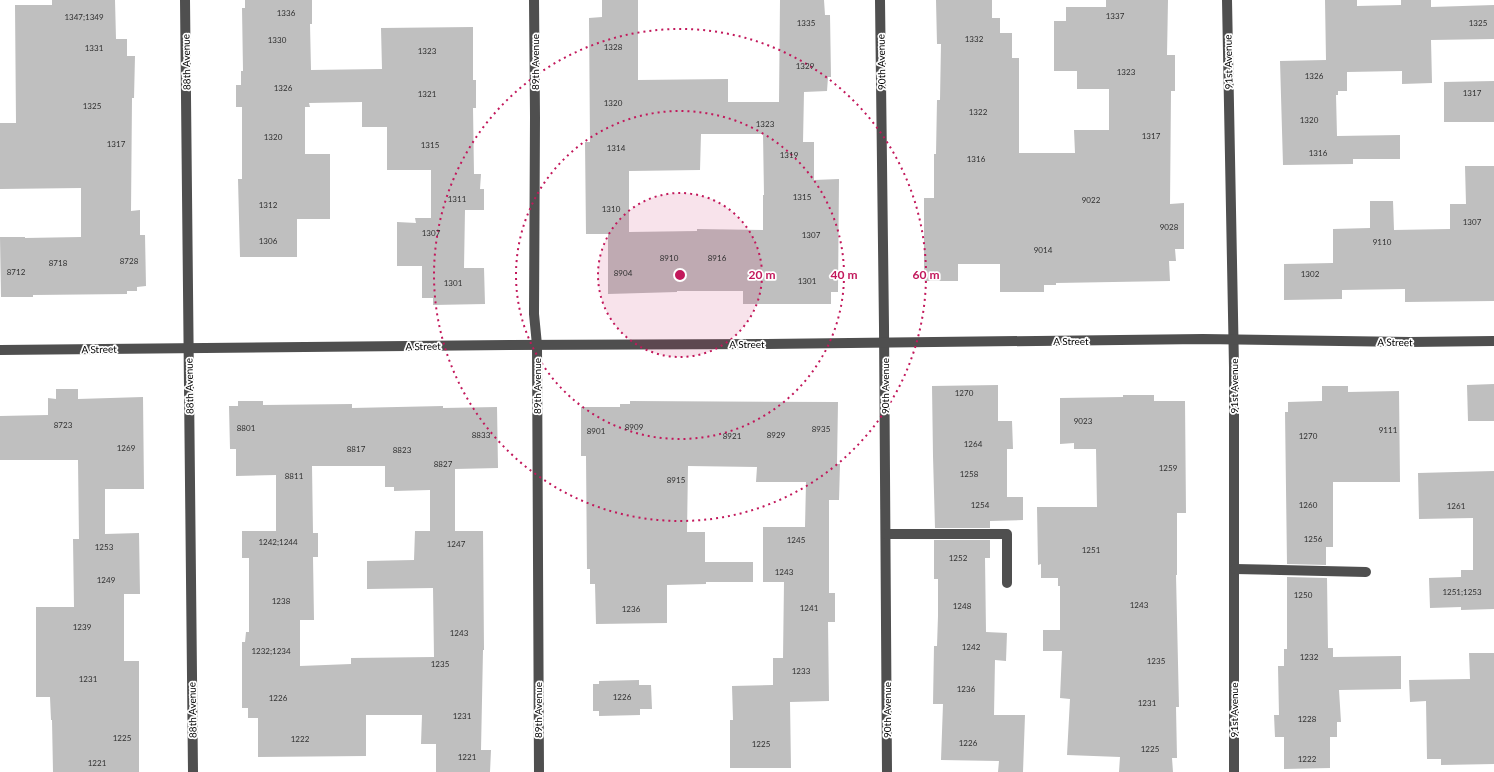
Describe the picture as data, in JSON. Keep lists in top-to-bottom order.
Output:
{
  "streets": {
    "street": [
      "88th Avenue",
      "89th Avenue",
      "90th Avenue",
      "91st Avenue",
      "A Street"
    ]
  },
  "crossings": [
    ["88th Avenue", "A Street"],
    ["89th Avenue", "A Street"],
    ["90th Avenue", "A Street"],
    ["91st Avenue", "A Street"]
  ],
  "house_numbers": [
    "1336",
    "1337",
    "1347;1349",
    "1335",
    "1325",
    "1332",
    "1330",
    "1328",
    "1331",
    "1323",
    "1329",
    "1323",
    "1326",
    "1326",
    "1317",
    "1321",
    "1320",
    "1325",
    "1322",
    "1320",
    "1323",
    "1317",
    "1320",
    "1317",
    "1315",
    "1314",
    "1316",
    "1319",
    "1316",
    "1315",
    "1311",
    "9022",
    "1312",
    "1310",
    "1307",
    "9028",
    "1307",
    "1307",
    "1306",
    "9110",
    "9014",
    "8910",
    "8916",
    "8728",
    "8718",
    "8712",
    "8904",
    "1302",
    "1301",
    "1301",
    "1270",
    "9023",
    "8723",
    "8909",
    "8801",
    "8935",
    "9111",
    "8901",
    "8833",
    "8929",
    "8921",
    "1270",
    "1264",
    "1269",
    "8817",
    "8823",
    "8827",
    "1259",
    "1258",
    "8811",
    "8915",
    "1254",
    "1260",
    "1261",
    "1256",
    "1245",
    "1242;1244",
    "1247",
    "1253",
    "1251",
    "1252",
    "1243",
    "1249",
    "1251;1253",
    "1250",
    "1238",
    "1243",
    "1248",
    "1241",
    "1236",
    "1239",
    "1243",
    "1242",
    "1232;1234",
    "1232",
    "1235",
    "1235",
    "1233",
    "1231",
    "1236",
    "1226",
    "1226",
    "1231",
    "1231",
    "1228",
    "1225",
    "1222",
    "1226",
    "1225",
    "1225",
    "1221",
    "1222",
    "1221"
  ],
  "rings": ["20 m", "40 m", "60 m"]
}
